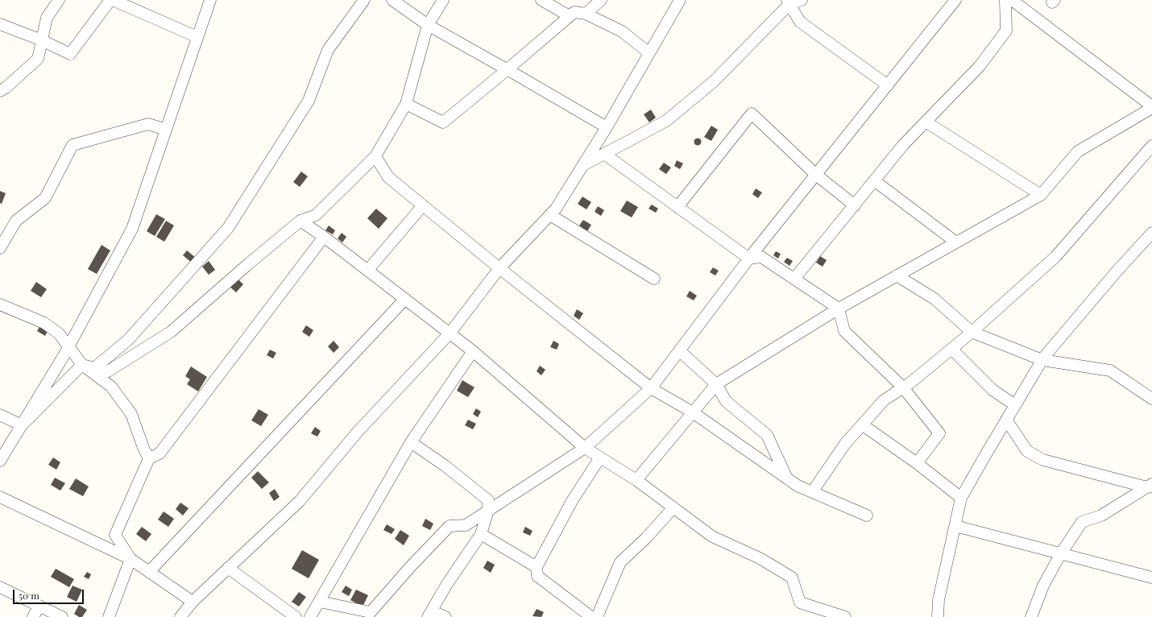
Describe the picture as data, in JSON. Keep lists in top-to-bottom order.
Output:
{
  "scale_bar": "50 m"
}
